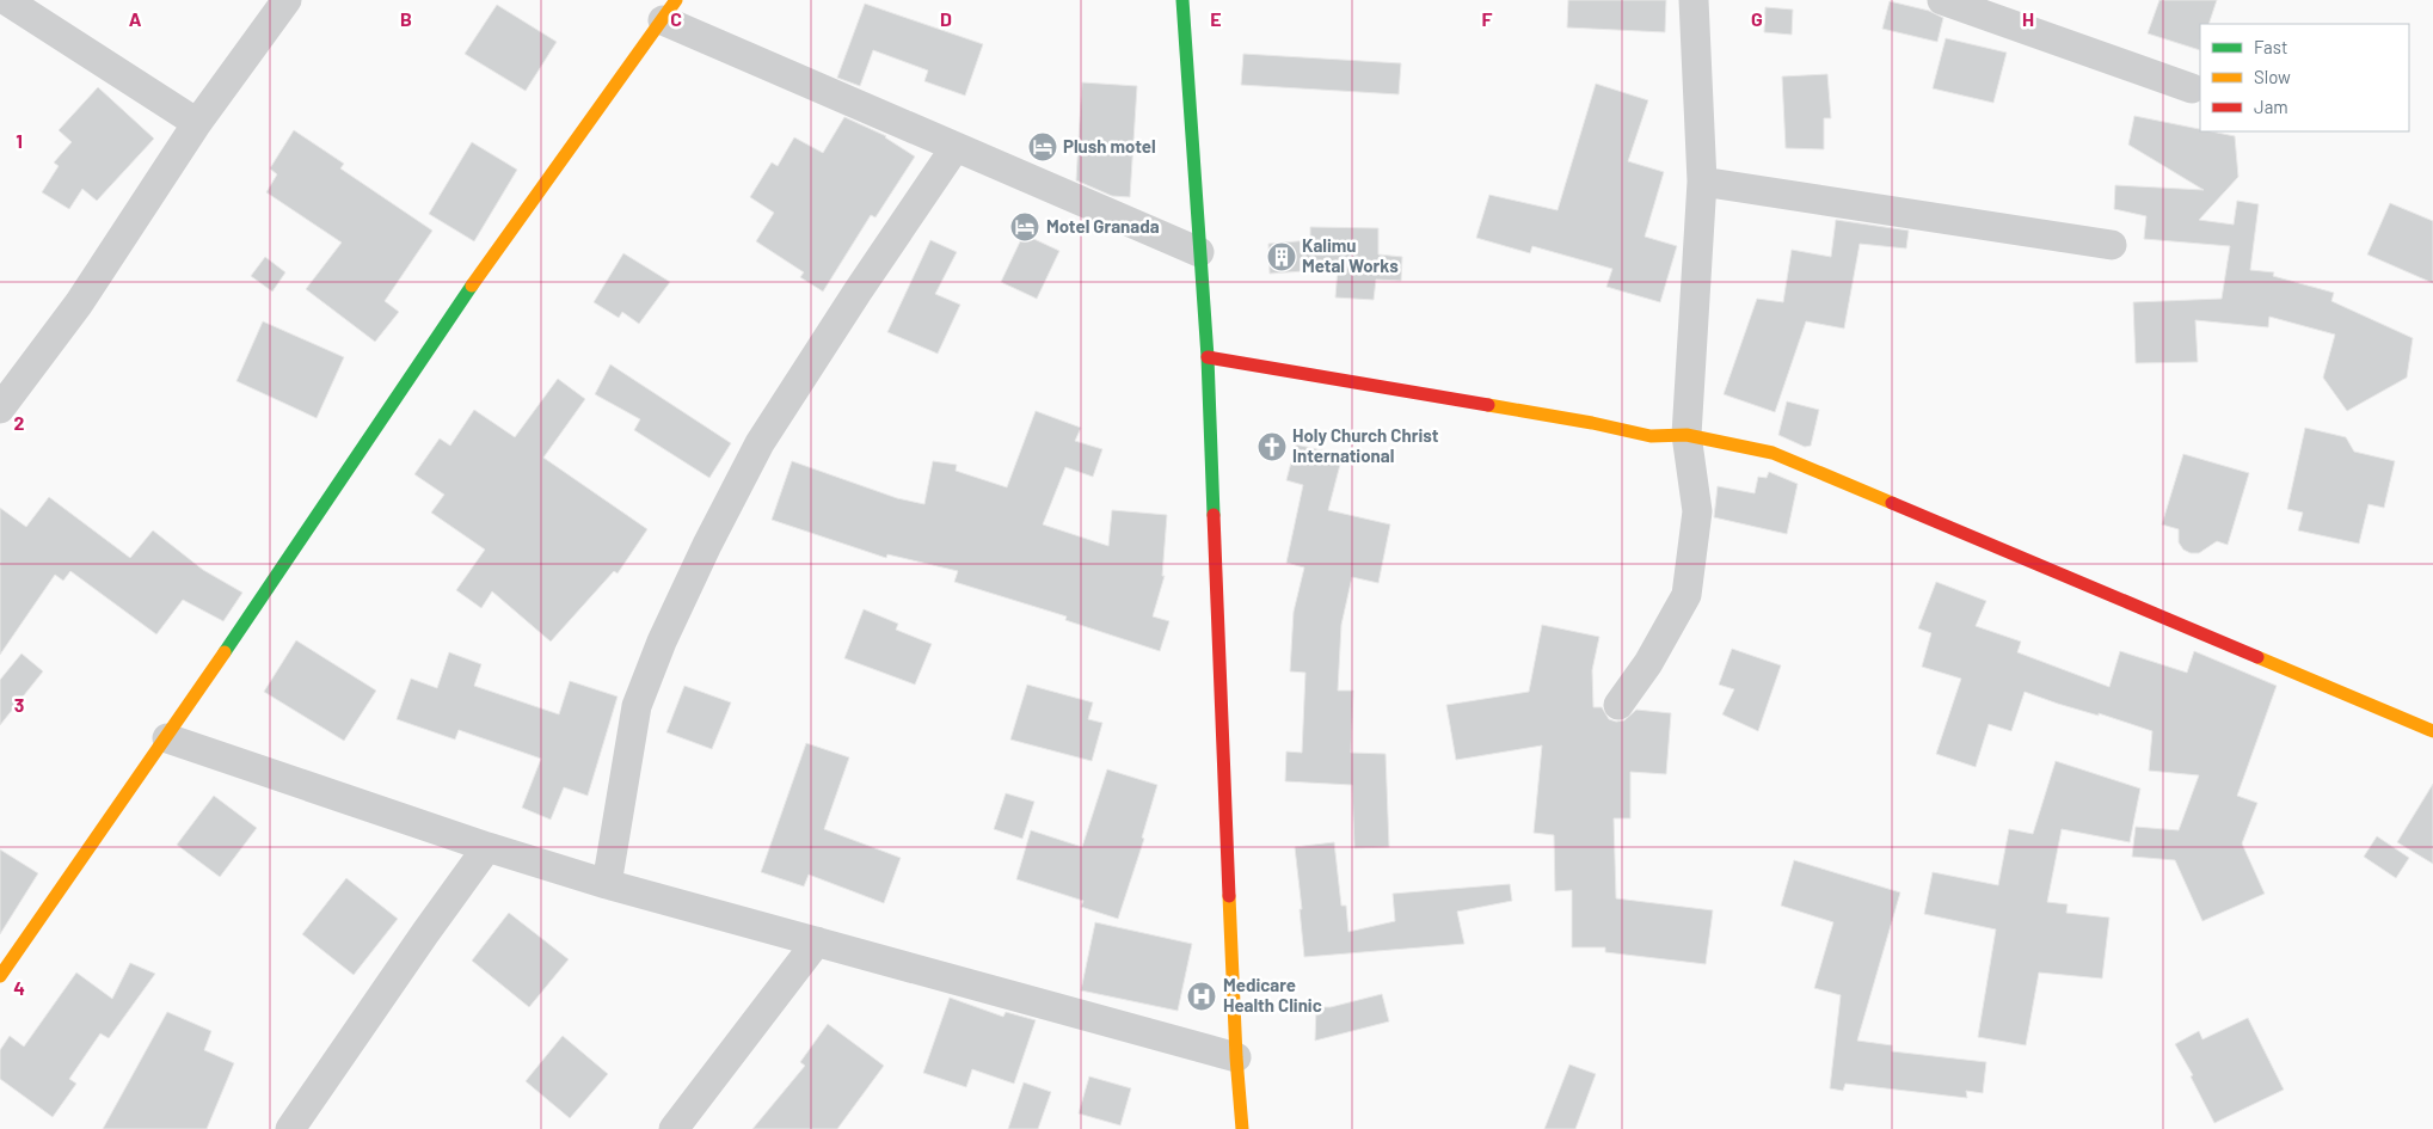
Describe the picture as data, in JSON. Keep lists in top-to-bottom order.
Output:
{
  "places": {
    "hotel": ["Plush motel", "Motel Granada"],
    "building": ["Kalimu Metal Works"],
    "church": ["Holy Church Christ International"],
    "hospital": ["Medicare Health Clinic"]
  },
  "legend": ["Fast", "Slow", "Jam"],
  "grid": {
    "columns": [
      "A",
      "B",
      "C",
      "D",
      "E",
      "F",
      "G",
      "H"
    ],
    "rows": [
      "1",
      "2",
      "3",
      "4"
    ]
  }
}
